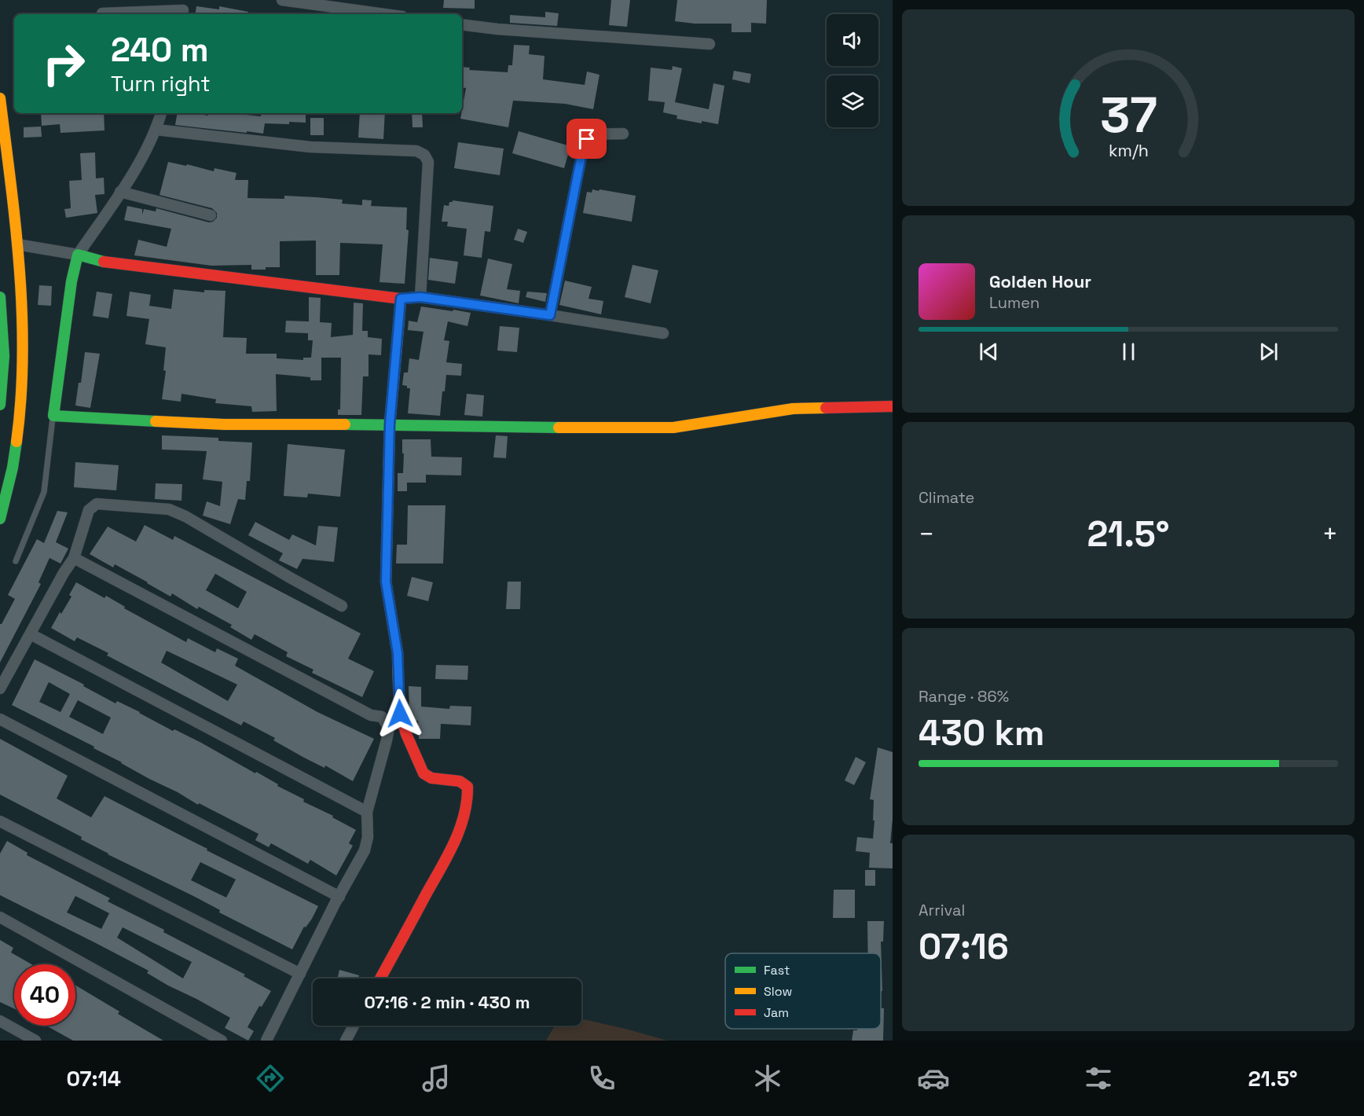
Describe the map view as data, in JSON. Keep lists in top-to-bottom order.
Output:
{
  "legend": ["Fast", "Slow", "Jam"],
  "page": {
    "turn": ["240 m", "Turn right"],
    "song": ["Golden Hour", "Lumen"],
    "tile": [
      "Climate",
      ["Range · 86%", "430 km"],
      ["Arrival", "07:16"]
    ],
    "heat": ["−", "21.5°", "+"],
    "limit": "40",
    "trip": "07:16 · 2 min · 430 m",
    "tabs": ["07:14", "21.5°"],
    "gauge": ["37", "km/h"]
  }
}
